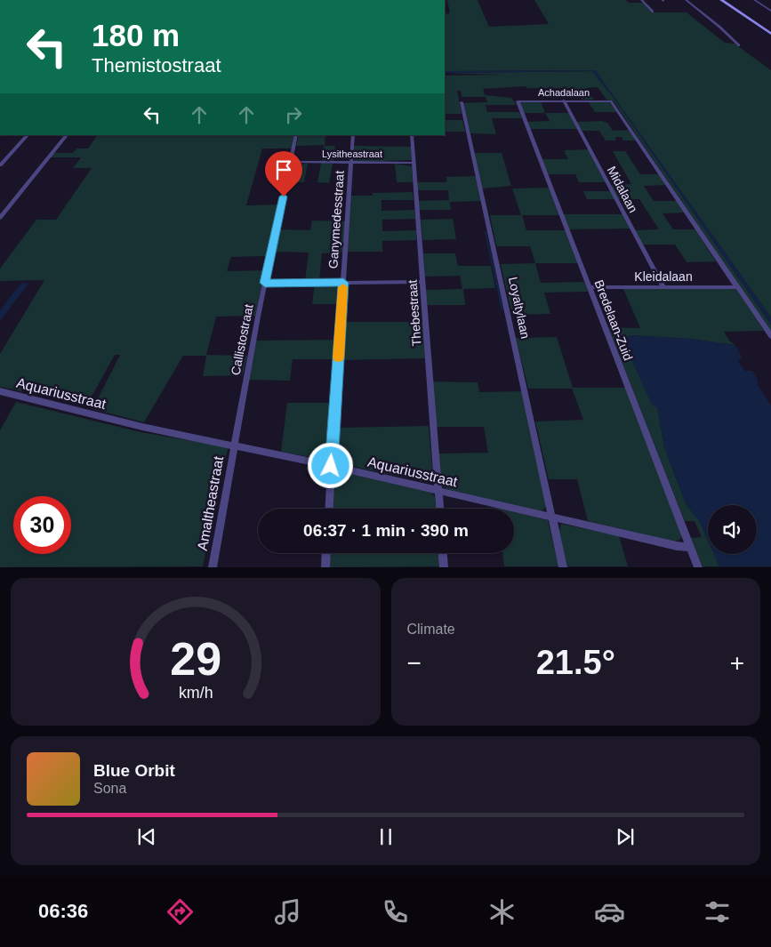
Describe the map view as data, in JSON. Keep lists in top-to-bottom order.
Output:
{
  "streets": {
    "street": [
      "Achadalaan",
      "Lysitheastraat",
      "Midalaan",
      "Ganymedesstraat",
      "Kleidalaan",
      "Loyaltylaan",
      "Thebestraat",
      "Bredelaan-Zuid",
      "Callistostraat",
      "Aquariusstraat",
      "Amaltheastraat"
    ]
  },
  "crossings": [
    ["Achadalaan", "Midalaan"],
    ["Achadalaan", "Kleidalaan"],
    ["Achadalaan", "Bredelaan-Zuid"],
    ["Lysitheastraat", "Ganymedesstraat"],
    ["Lysitheastraat", "Thebestraat"],
    ["Lysitheastraat", "Callistostraat"],
    ["Midalaan", "Kleidalaan"],
    ["Ganymedesstraat", "Aquariusstraat"],
    ["Kleidalaan", "Bredelaan-Zuid"],
    ["Loyaltylaan", "Aquariusstraat"],
    ["Thebestraat", "Aquariusstraat"],
    ["Bredelaan-Zuid", "Aquariusstraat"],
    ["Callistostraat", "Aquariusstraat"],
    ["Callistostraat", "Amaltheastraat"],
    ["Aquariusstraat", "Amaltheastraat"]
  ],
  "page": {
    "turn": ["180 m", "Themistostraat"],
    "limit": "30",
    "trip": "06:37 · 1 min · 390 m",
    "tile": "Climate",
    "heat": ["−", "21.5°", "+"],
    "song": ["Blue Orbit", "Sona"],
    "tabs": "06:36",
    "gauge": ["29", "km/h"]
  }
}
